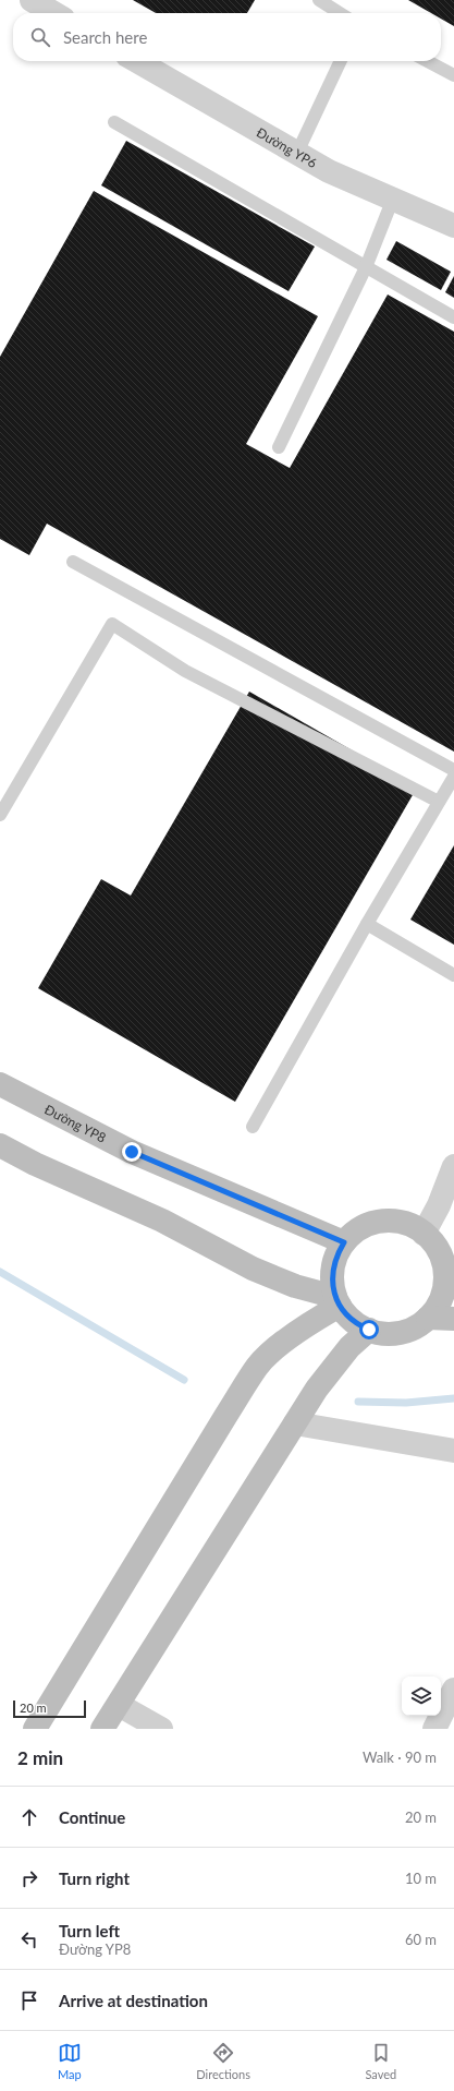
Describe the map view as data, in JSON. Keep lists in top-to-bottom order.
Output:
{
  "streets": {
    "main road": ["Đường YP8"],
    "street": ["Đường YP6"]
  },
  "scale_bar": "20 m",
  "page": {
    "search": "Search here",
    "scale": "20 m",
    "heading": ["2 min", "Walk · 90 m"],
    "list": [
      ["Continue", "20 m"],
      ["Turn right", "10 m"],
      ["Turn left", "Đường YP8", "60 m"],
      "Arrive at destination"
    ],
    "nav": ["Map", "Directions", "Saved"]
  }
}
